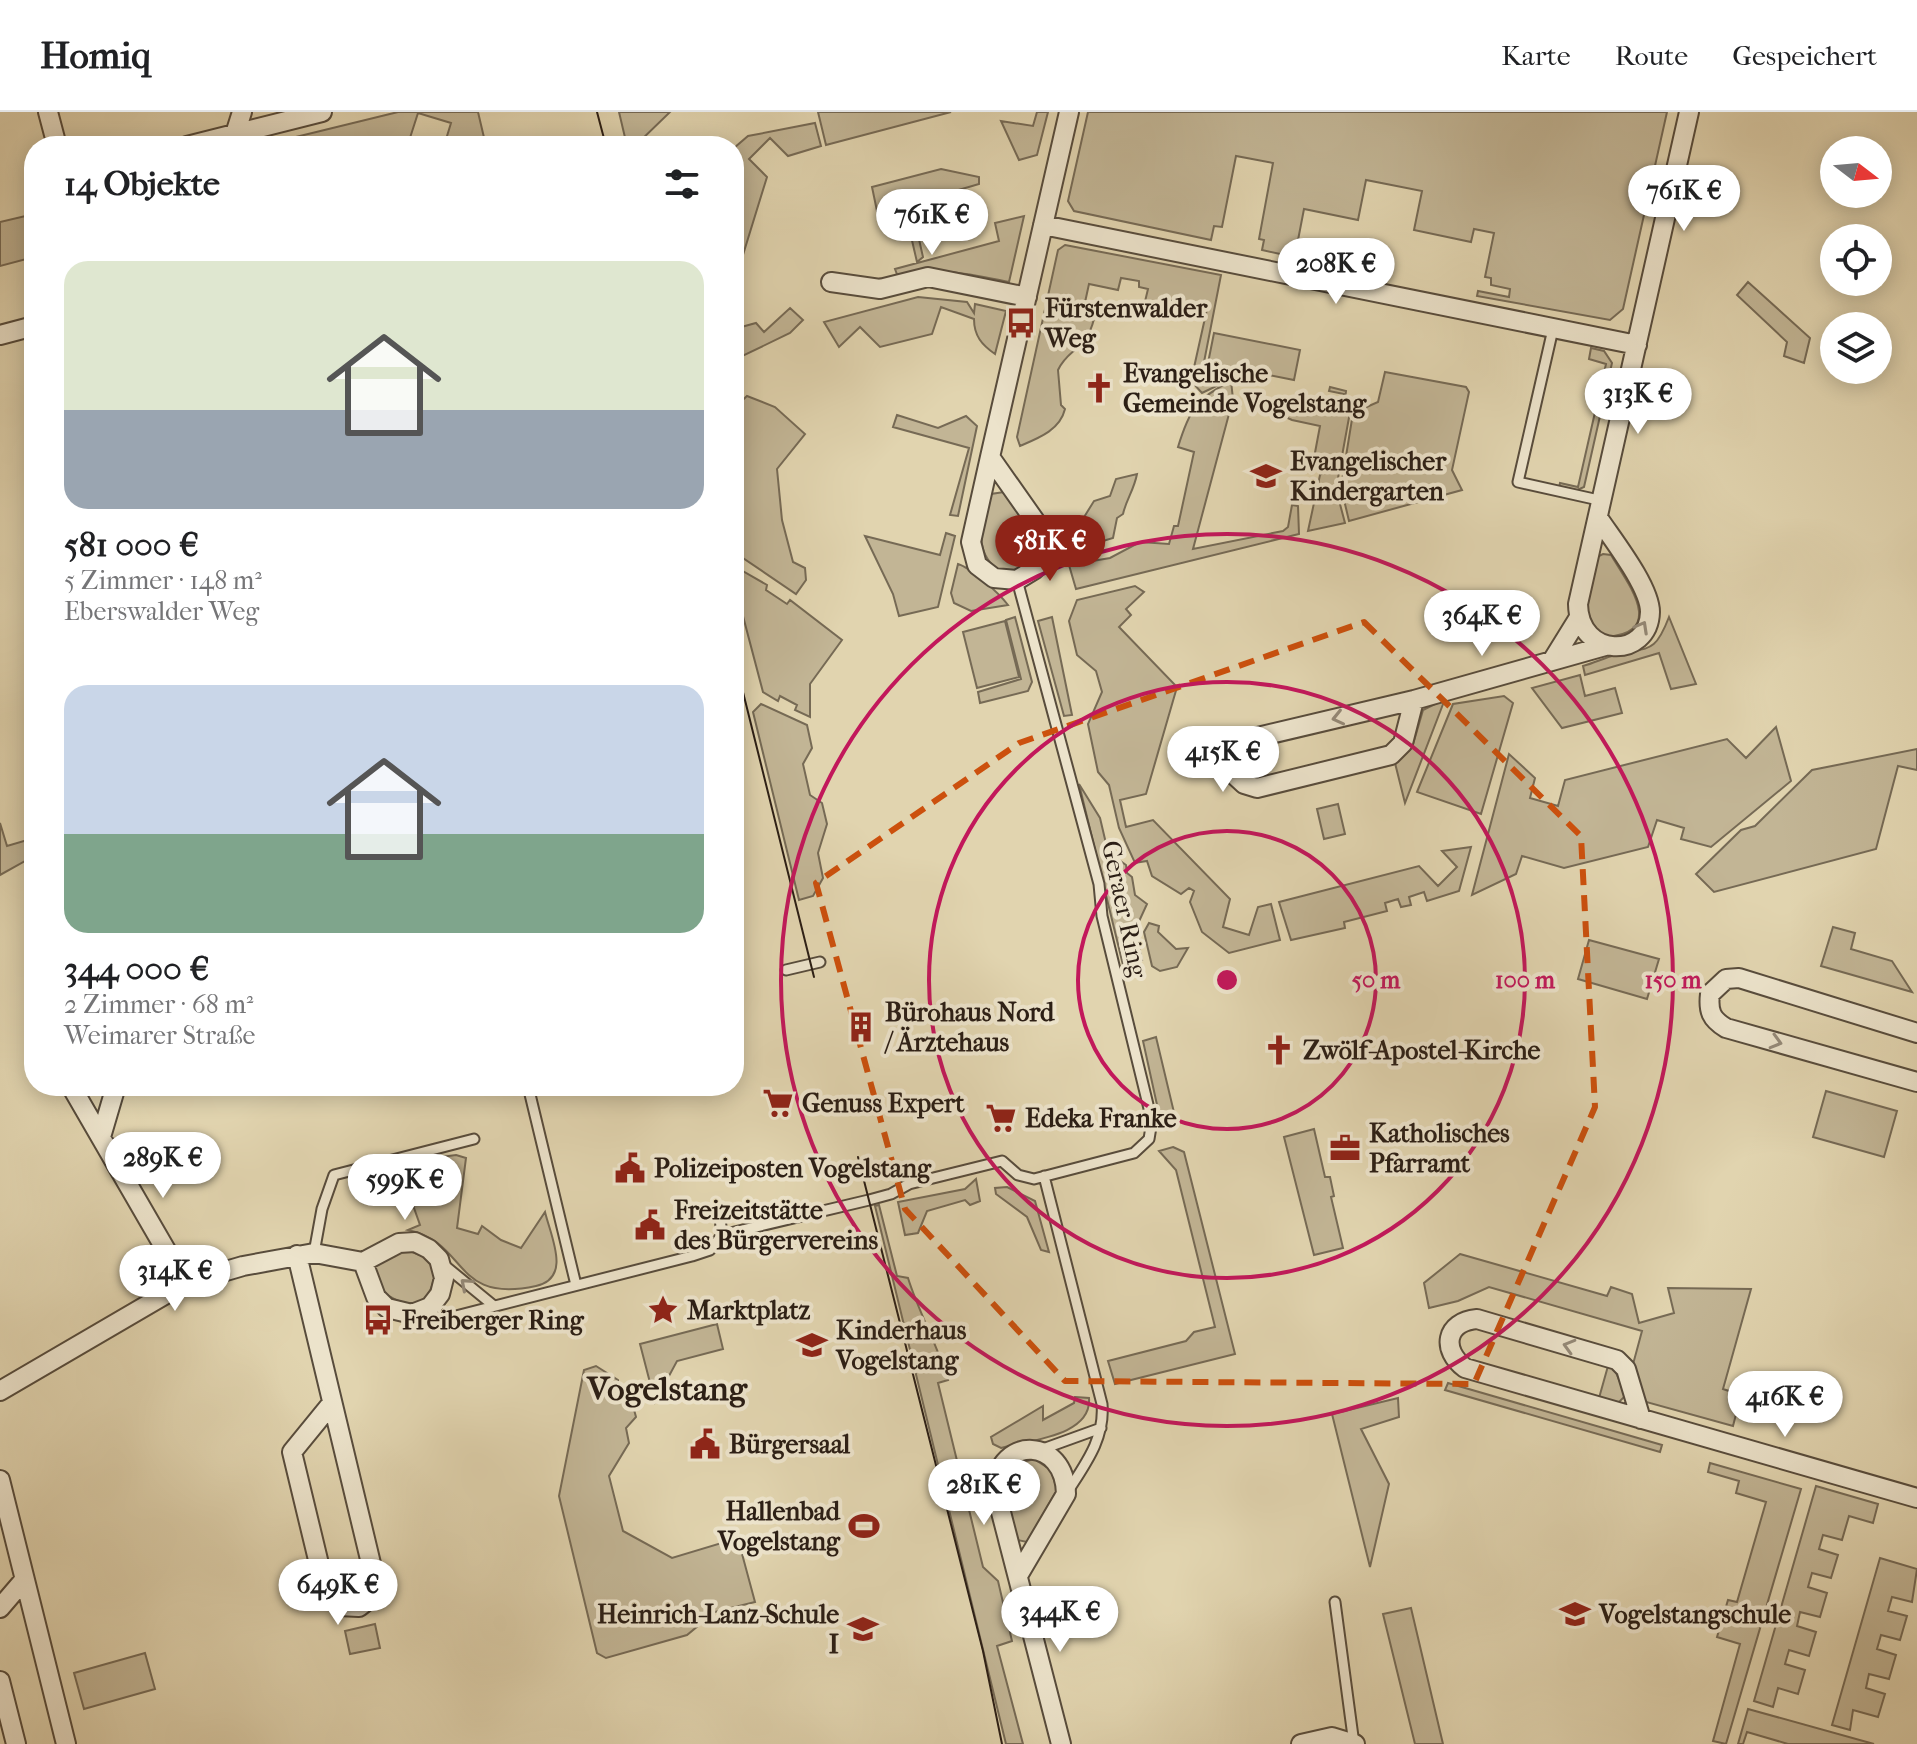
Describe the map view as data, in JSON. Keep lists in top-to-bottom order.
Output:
{
  "streets": {
    "lane": ["Geraer Ring"]
  },
  "districts": ["Vogelstang"],
  "places": {
    "bus stop": ["Fürstenwalder Weg", "Freiberger Ring"],
    "church": ["Evangelische Gemeinde Vogelstang", "Zwölf-Apostel-Kirche"],
    "school or university": [
      "Evangelischer Kindergarten",
      "Kinderhaus Vogelstang",
      "Vogelstangschule",
      "Heinrich-Lanz-Schule I"
    ],
    "building": ["Bürohaus Nord / Ärztehaus"],
    "supermarket": ["Genuss Expert", "Edeka Franke"],
    "office": ["Katholisches Pfarramt"],
    "public building": ["Polizeiposten Vogelstang", "Freizeitstätte des Bürgervereins", "Bürgersaal"],
    "place": ["Marktplatz"],
    "sports": ["Hallenbad Vogelstang"]
  },
  "north": "right",
  "page": {
    "header": "Homiq",
    "nav": ["Karte", "Route", "Gespeichert"],
    "heading": "14 Objekte",
    "price": [
      "761K €",
      "761K €",
      "208K €",
      "313K €",
      "581K €",
      "364K €",
      "415K €",
      "289K €",
      "599K €",
      "314K €",
      "416K €",
      "281K €",
      "649K €",
      "344K €"
    ],
    "list": [
      {
        "name": "581 000 €",
        "note": "5 Zimmer · 148 m² · Eberswalder Weg"
      },
      {
        "name": "344 000 €",
        "note": "2 Zimmer · 68 m² · Weimarer Straße"
      }
    ]
  },
  "rings": ["50 m", "100 m", "150 m"]
}
